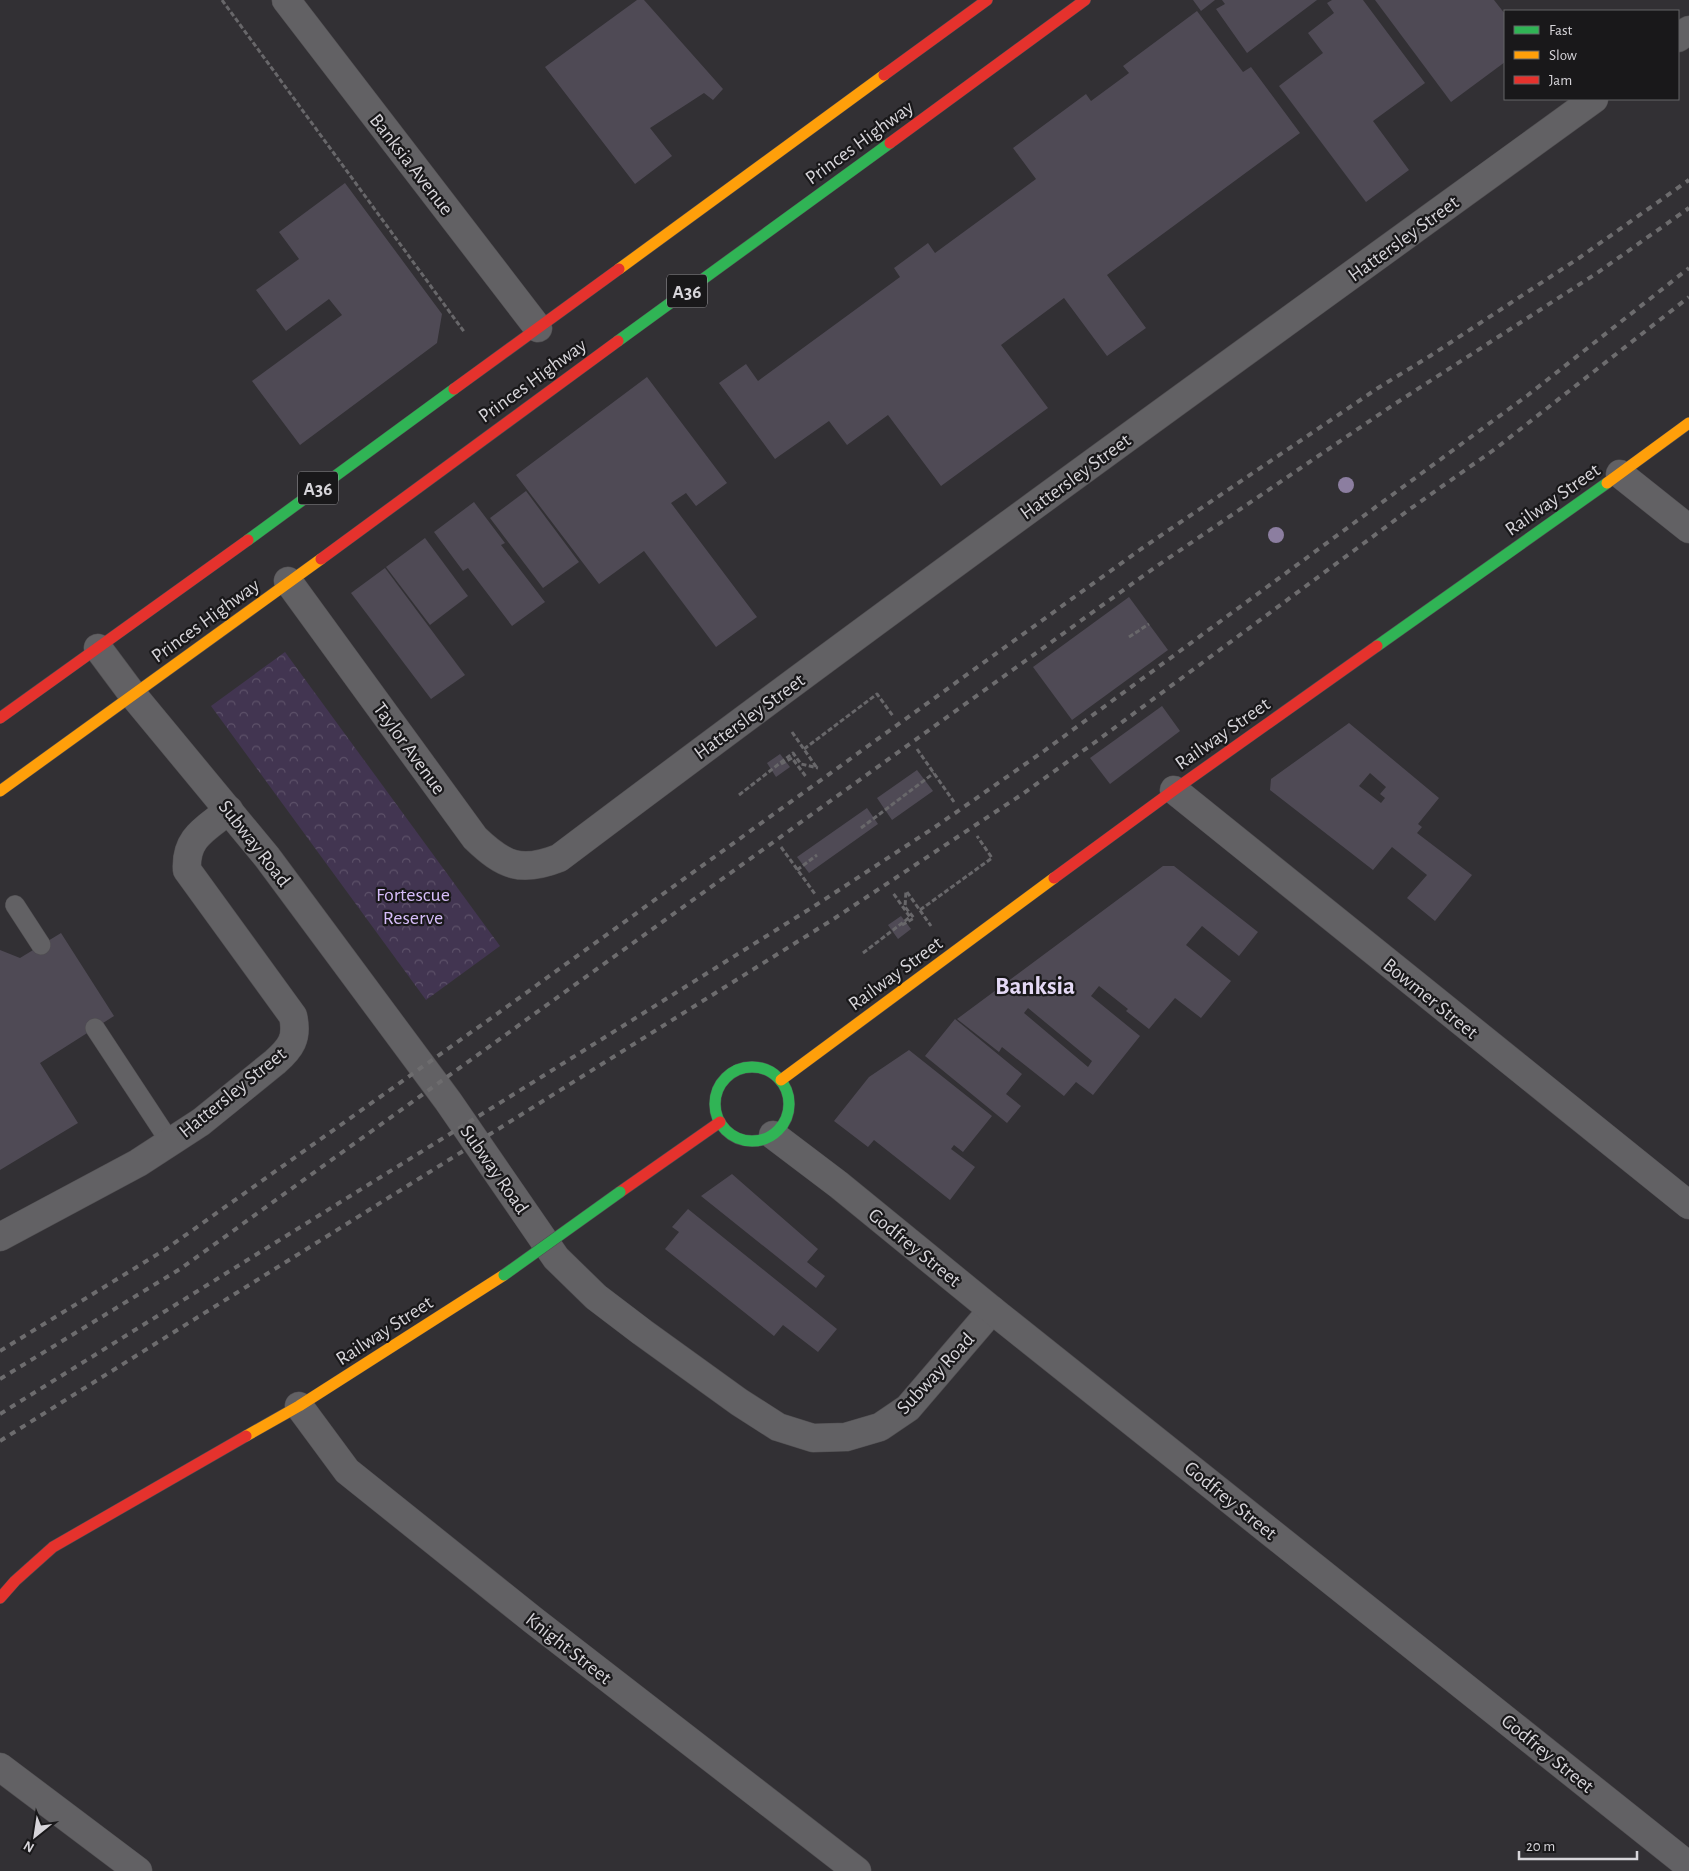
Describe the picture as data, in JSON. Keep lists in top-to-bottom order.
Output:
{
  "streets": {
    "main road": ["Princes Highway", "A36", "Railway Street"],
    "street": [
      "Banksia Avenue",
      "Hattersley Street",
      "Taylor Avenue",
      "Subway Road",
      "Bowmer Street",
      "Godfrey Street",
      "Knight Street"
    ]
  },
  "crossings": [
    ["Princes Highway", "Banksia Avenue"],
    ["Princes Highway", "Taylor Avenue"],
    ["Princes Highway", "Subway Road"],
    ["Hattersley Street", "Taylor Avenue"],
    ["Hattersley Street", "Subway Road"],
    ["Railway Street", "Bowmer Street"],
    ["Railway Street", "Godfrey Street"],
    ["Railway Street", "Knight Street"],
    ["Subway Road", "Godfrey Street"]
  ],
  "districts": ["Banksia"],
  "parks": ["Fortescue Reserve"],
  "legend": ["Fast", "Slow", "Jam"],
  "scale_bar": "20 m",
  "north": "bottom left"
}
